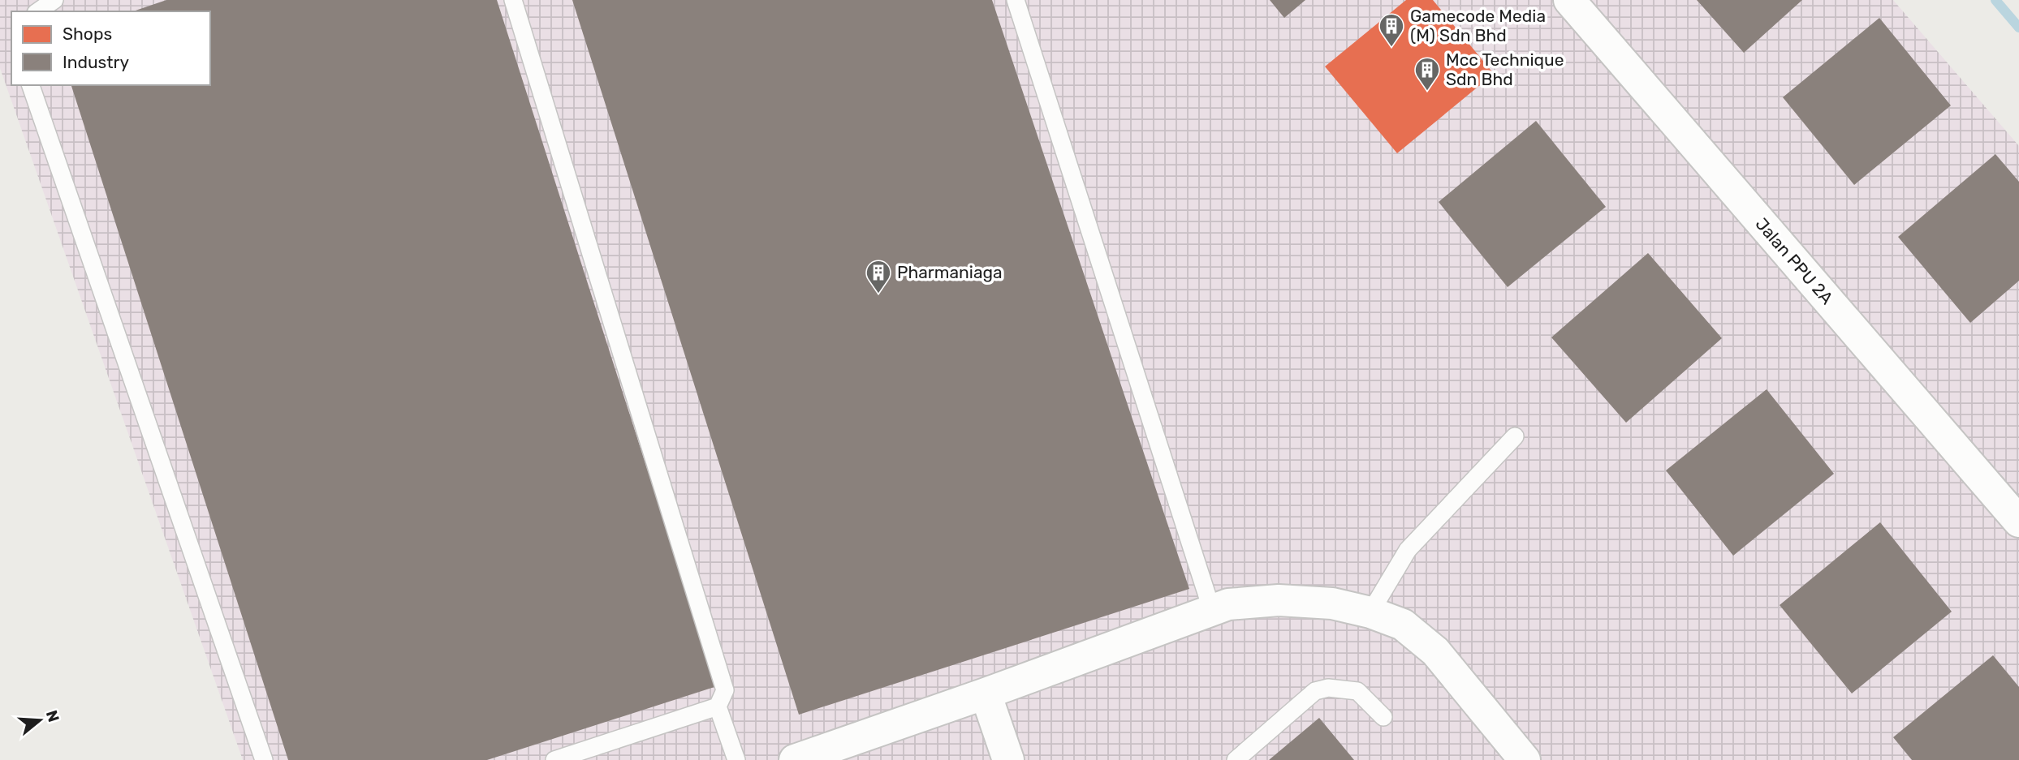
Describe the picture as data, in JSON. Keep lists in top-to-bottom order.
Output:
{
  "streets": {
    "street": ["Jalan PPU 2A"]
  },
  "places": {
    "building": ["Gamecode Media (M) Sdn Bhd", "Mcc Technique Sdn Bhd", "Pharmaniaga"]
  },
  "legend": ["Shops", "Industry"],
  "north": "right"
}
